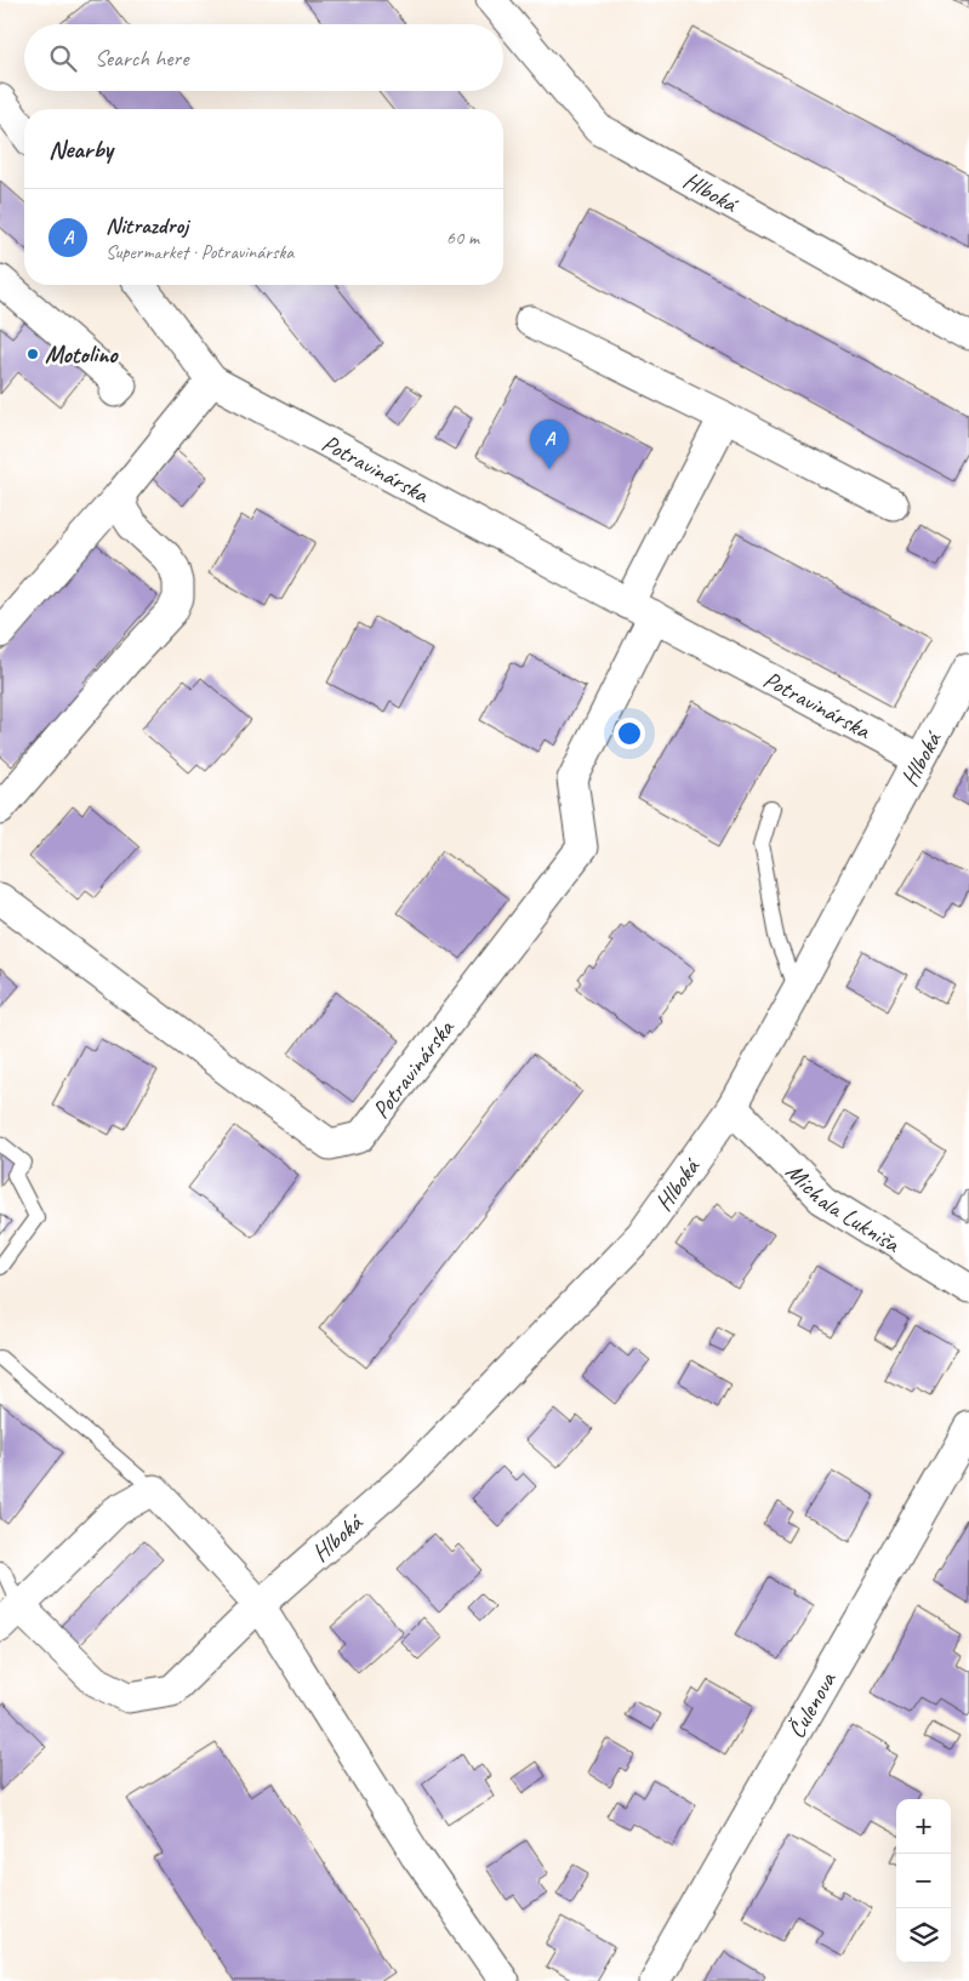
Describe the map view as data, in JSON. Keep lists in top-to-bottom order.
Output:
{
  "streets": {
    "street": [
      "Hlboká",
      "Potravinárska",
      "Michala Lukniša",
      "Čulenova"
    ]
  },
  "crossings": [
    ["Hlboká", "Potravinárska"],
    ["Hlboká", "Michala Lukniša"]
  ],
  "places": ["Motolino"],
  "page": {
    "search": "Search here",
    "heading": "Nearby",
    "list": [
      {
        "mark": "A",
        "name": "Nitrazdroj",
        "note": "Supermarket · Potravinárska",
        "value": "60 m"
      }
    ],
    "pins": "A",
    "map_buttons": ["+", "−"]
  }
}
